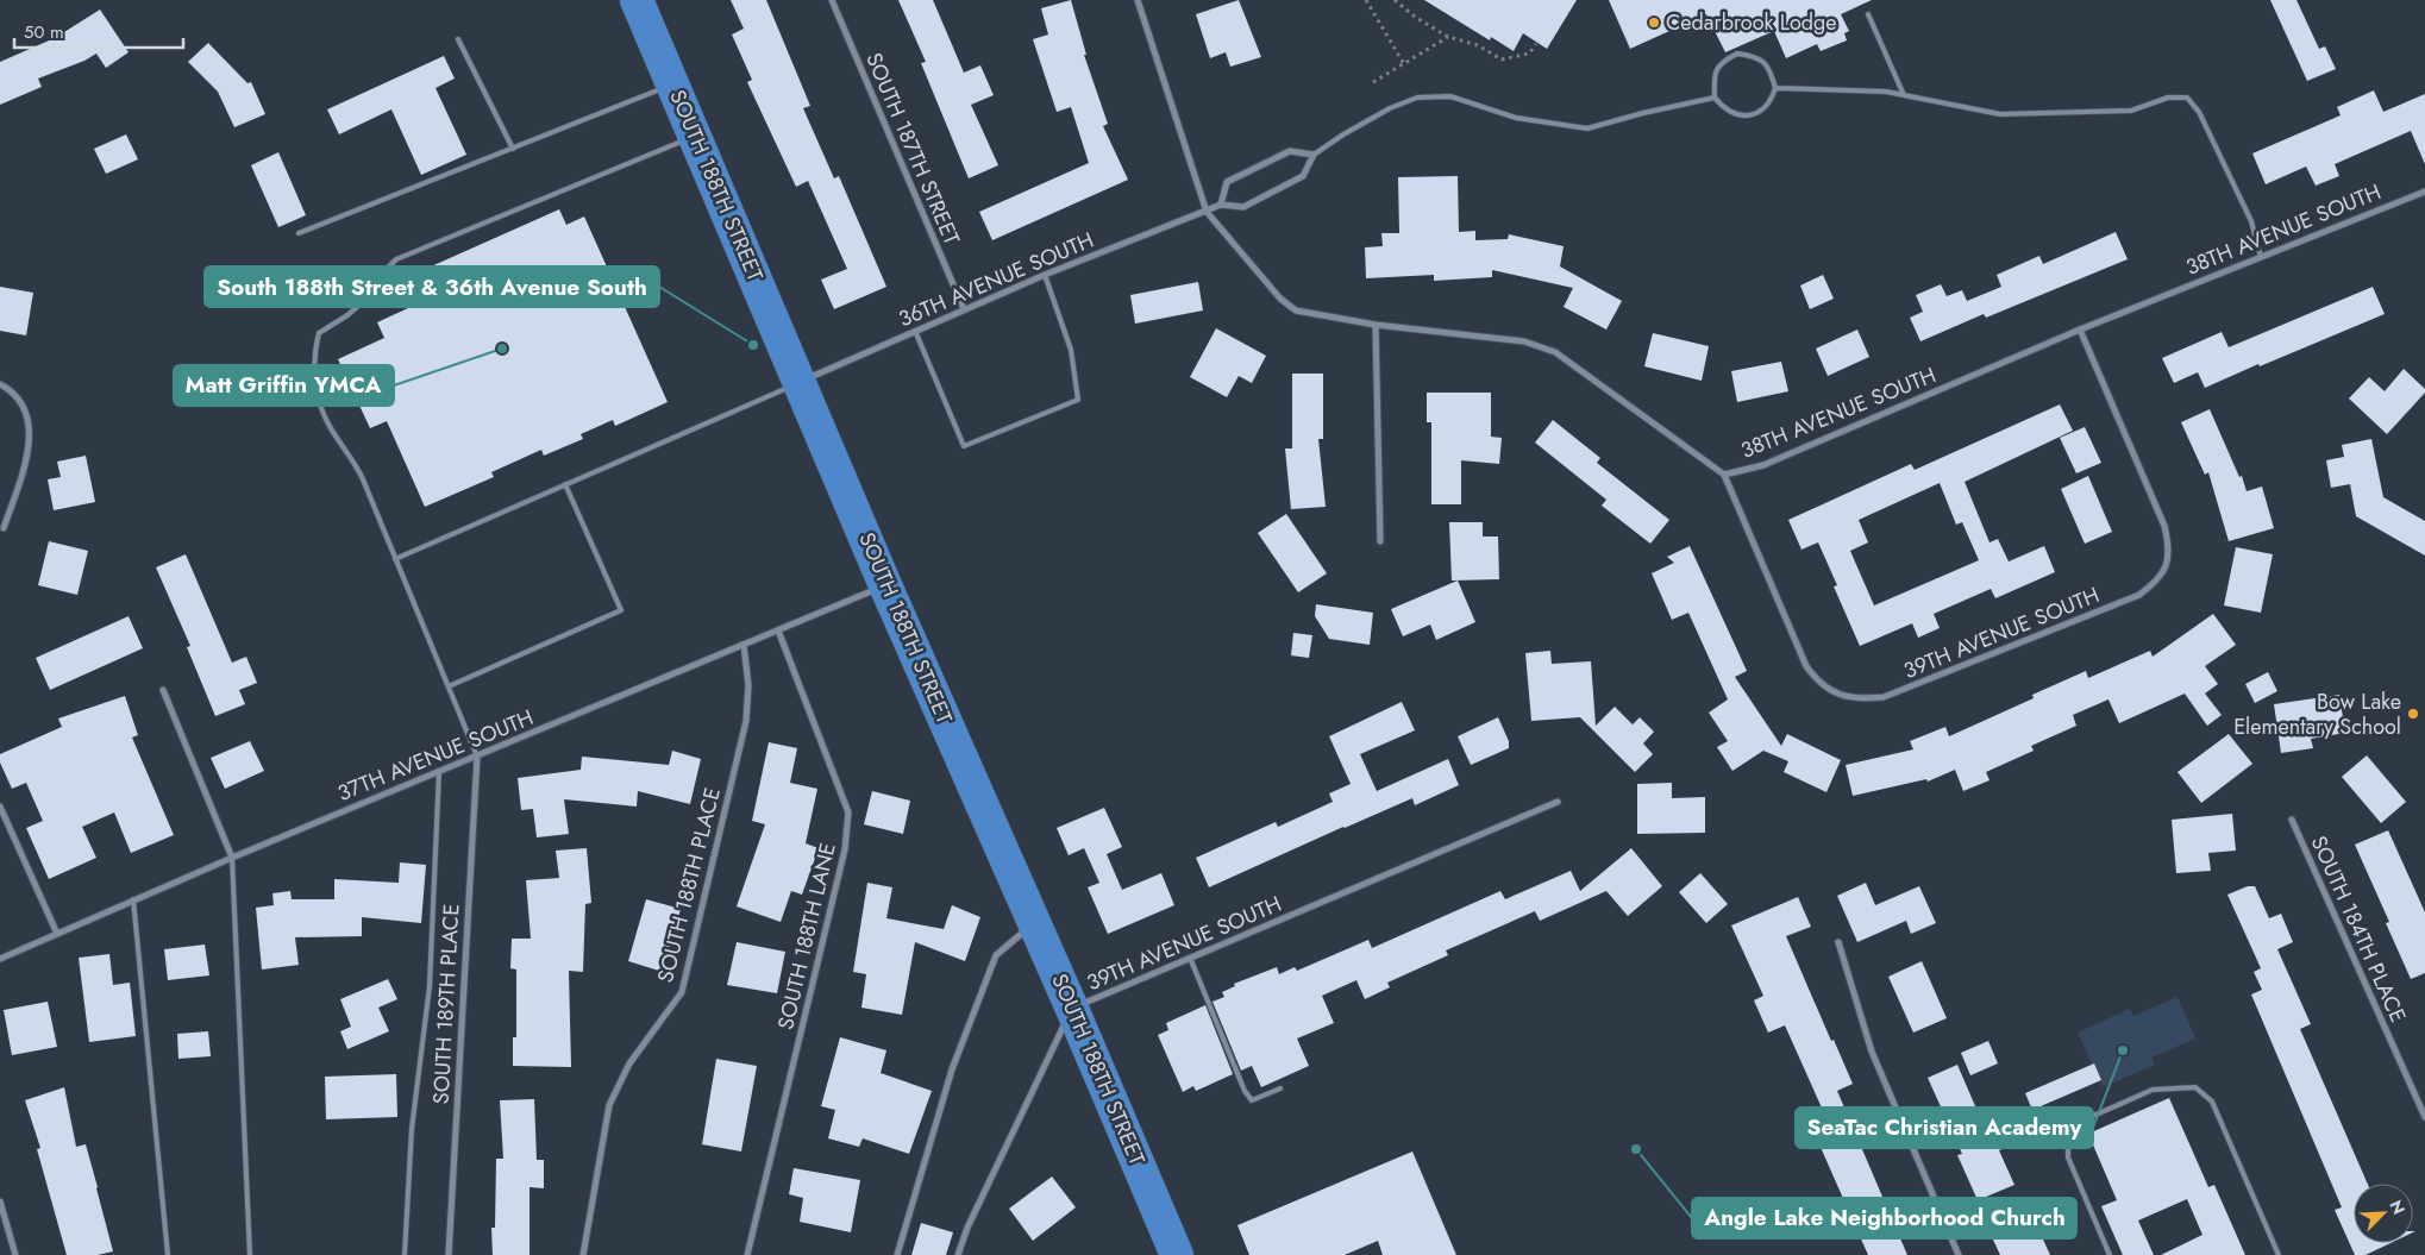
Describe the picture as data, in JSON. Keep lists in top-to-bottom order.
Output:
{
  "streets": {
    "main road": ["SOUTH 188TH STREET"],
    "street": [
      "SOUTH 187TH STREET",
      "38TH AVENUE SOUTH",
      "36TH AVENUE SOUTH",
      "39TH AVENUE SOUTH",
      "37TH AVENUE SOUTH",
      "SOUTH 188TH PLACE",
      "SOUTH 184TH PLACE",
      "SOUTH 188TH LANE",
      "SOUTH 189TH PLACE"
    ]
  },
  "crossings": [
    ["SOUTH 187TH STREET", "36TH AVENUE SOUTH"],
    ["SOUTH 188TH STREET", "36TH AVENUE SOUTH"],
    ["SOUTH 188TH STREET", "39TH AVENUE SOUTH"],
    ["SOUTH 188TH STREET", "37TH AVENUE SOUTH"],
    ["38TH AVENUE SOUTH", "36TH AVENUE SOUTH"],
    ["38TH AVENUE SOUTH", "39TH AVENUE SOUTH"],
    ["37TH AVENUE SOUTH", "SOUTH 188TH PLACE"],
    ["37TH AVENUE SOUTH", "SOUTH 188TH LANE"],
    ["37TH AVENUE SOUTH", "SOUTH 189TH PLACE"]
  ],
  "places": [
    "Cedarbrook Lodge",
    "South 188th Street & 36th Avenue South",
    "Matt Griffin YMCA",
    "Bow Lake Elementary School",
    "SeaTac Christian Academy",
    "Angle Lake Neighborhood Church"
  ],
  "scale_bar": "50 m",
  "north": "top right"
}
